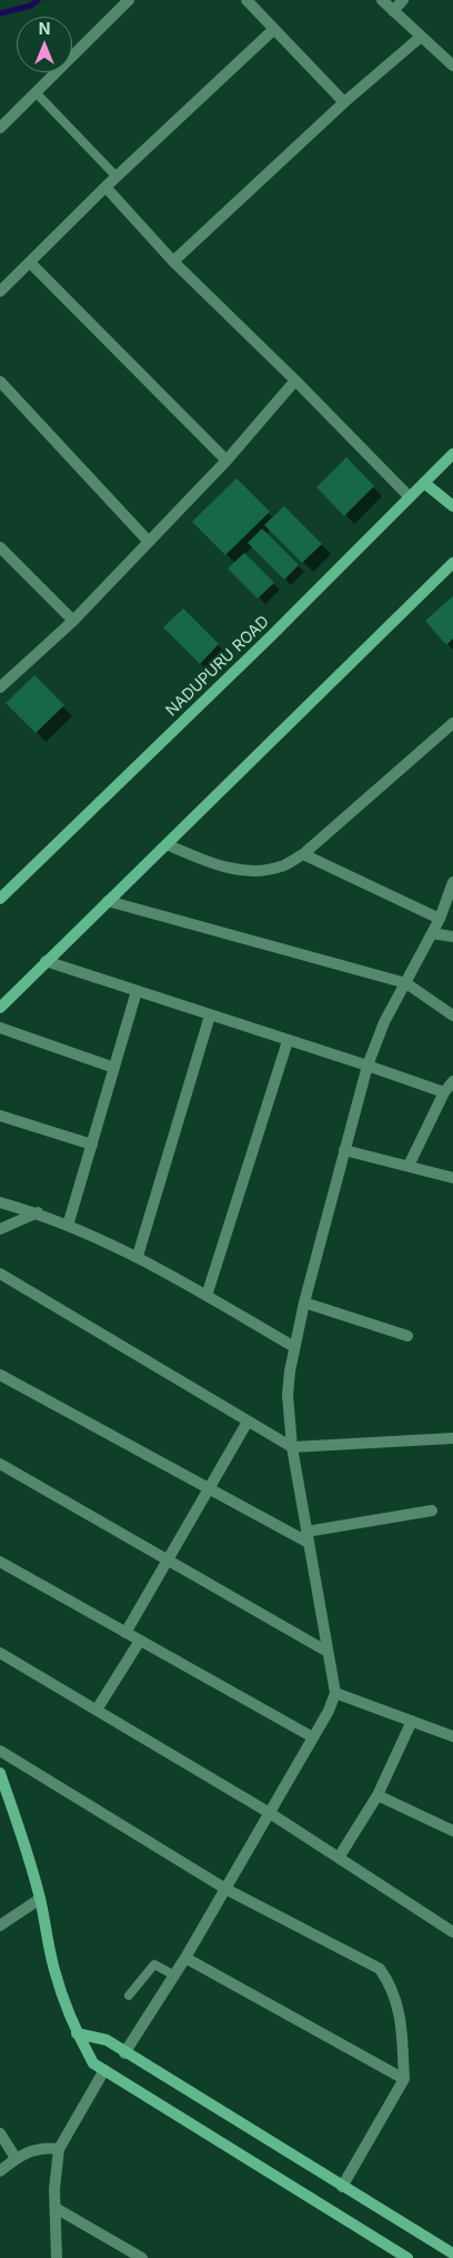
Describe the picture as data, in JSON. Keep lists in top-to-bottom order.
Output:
{
  "streets": {
    "street": ["NADUPURU ROAD"]
  },
  "north": "top"
}
